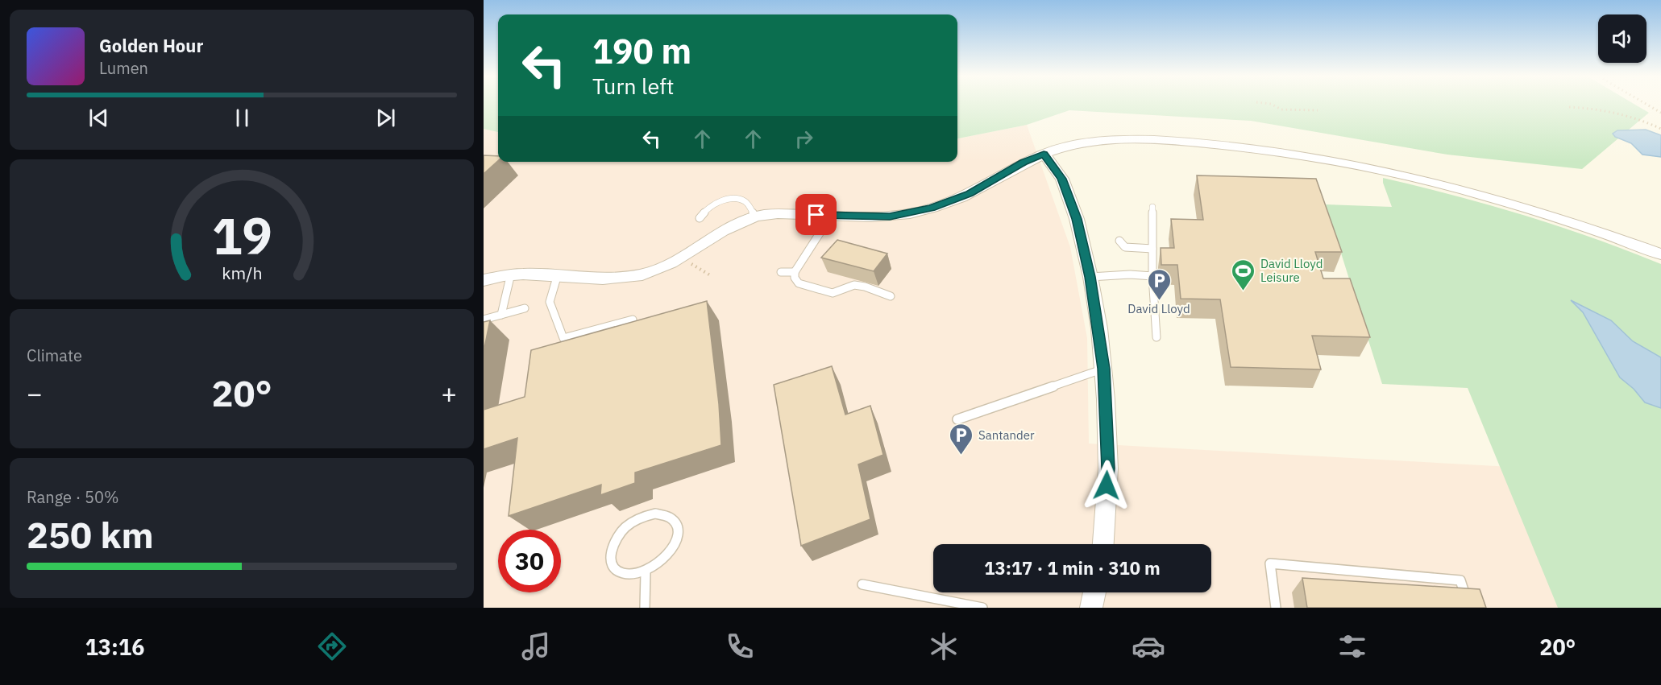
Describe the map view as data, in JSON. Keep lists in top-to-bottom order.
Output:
{
  "places": {
    "sports": ["David Lloyd Leisure"],
    "parking": ["David Lloyd", "Santander"]
  },
  "page": {
    "turn": ["190 m", "Turn left"],
    "song": ["Golden Hour", "Lumen"],
    "tile": [
      "Climate",
      ["Range · 50%", "250 km"]
    ],
    "heat": ["−", "20°", "+"],
    "limit": "30",
    "trip": "13:17 · 1 min · 310 m",
    "tabs": ["13:16", "20°"],
    "gauge": ["19", "km/h"]
  }
}
